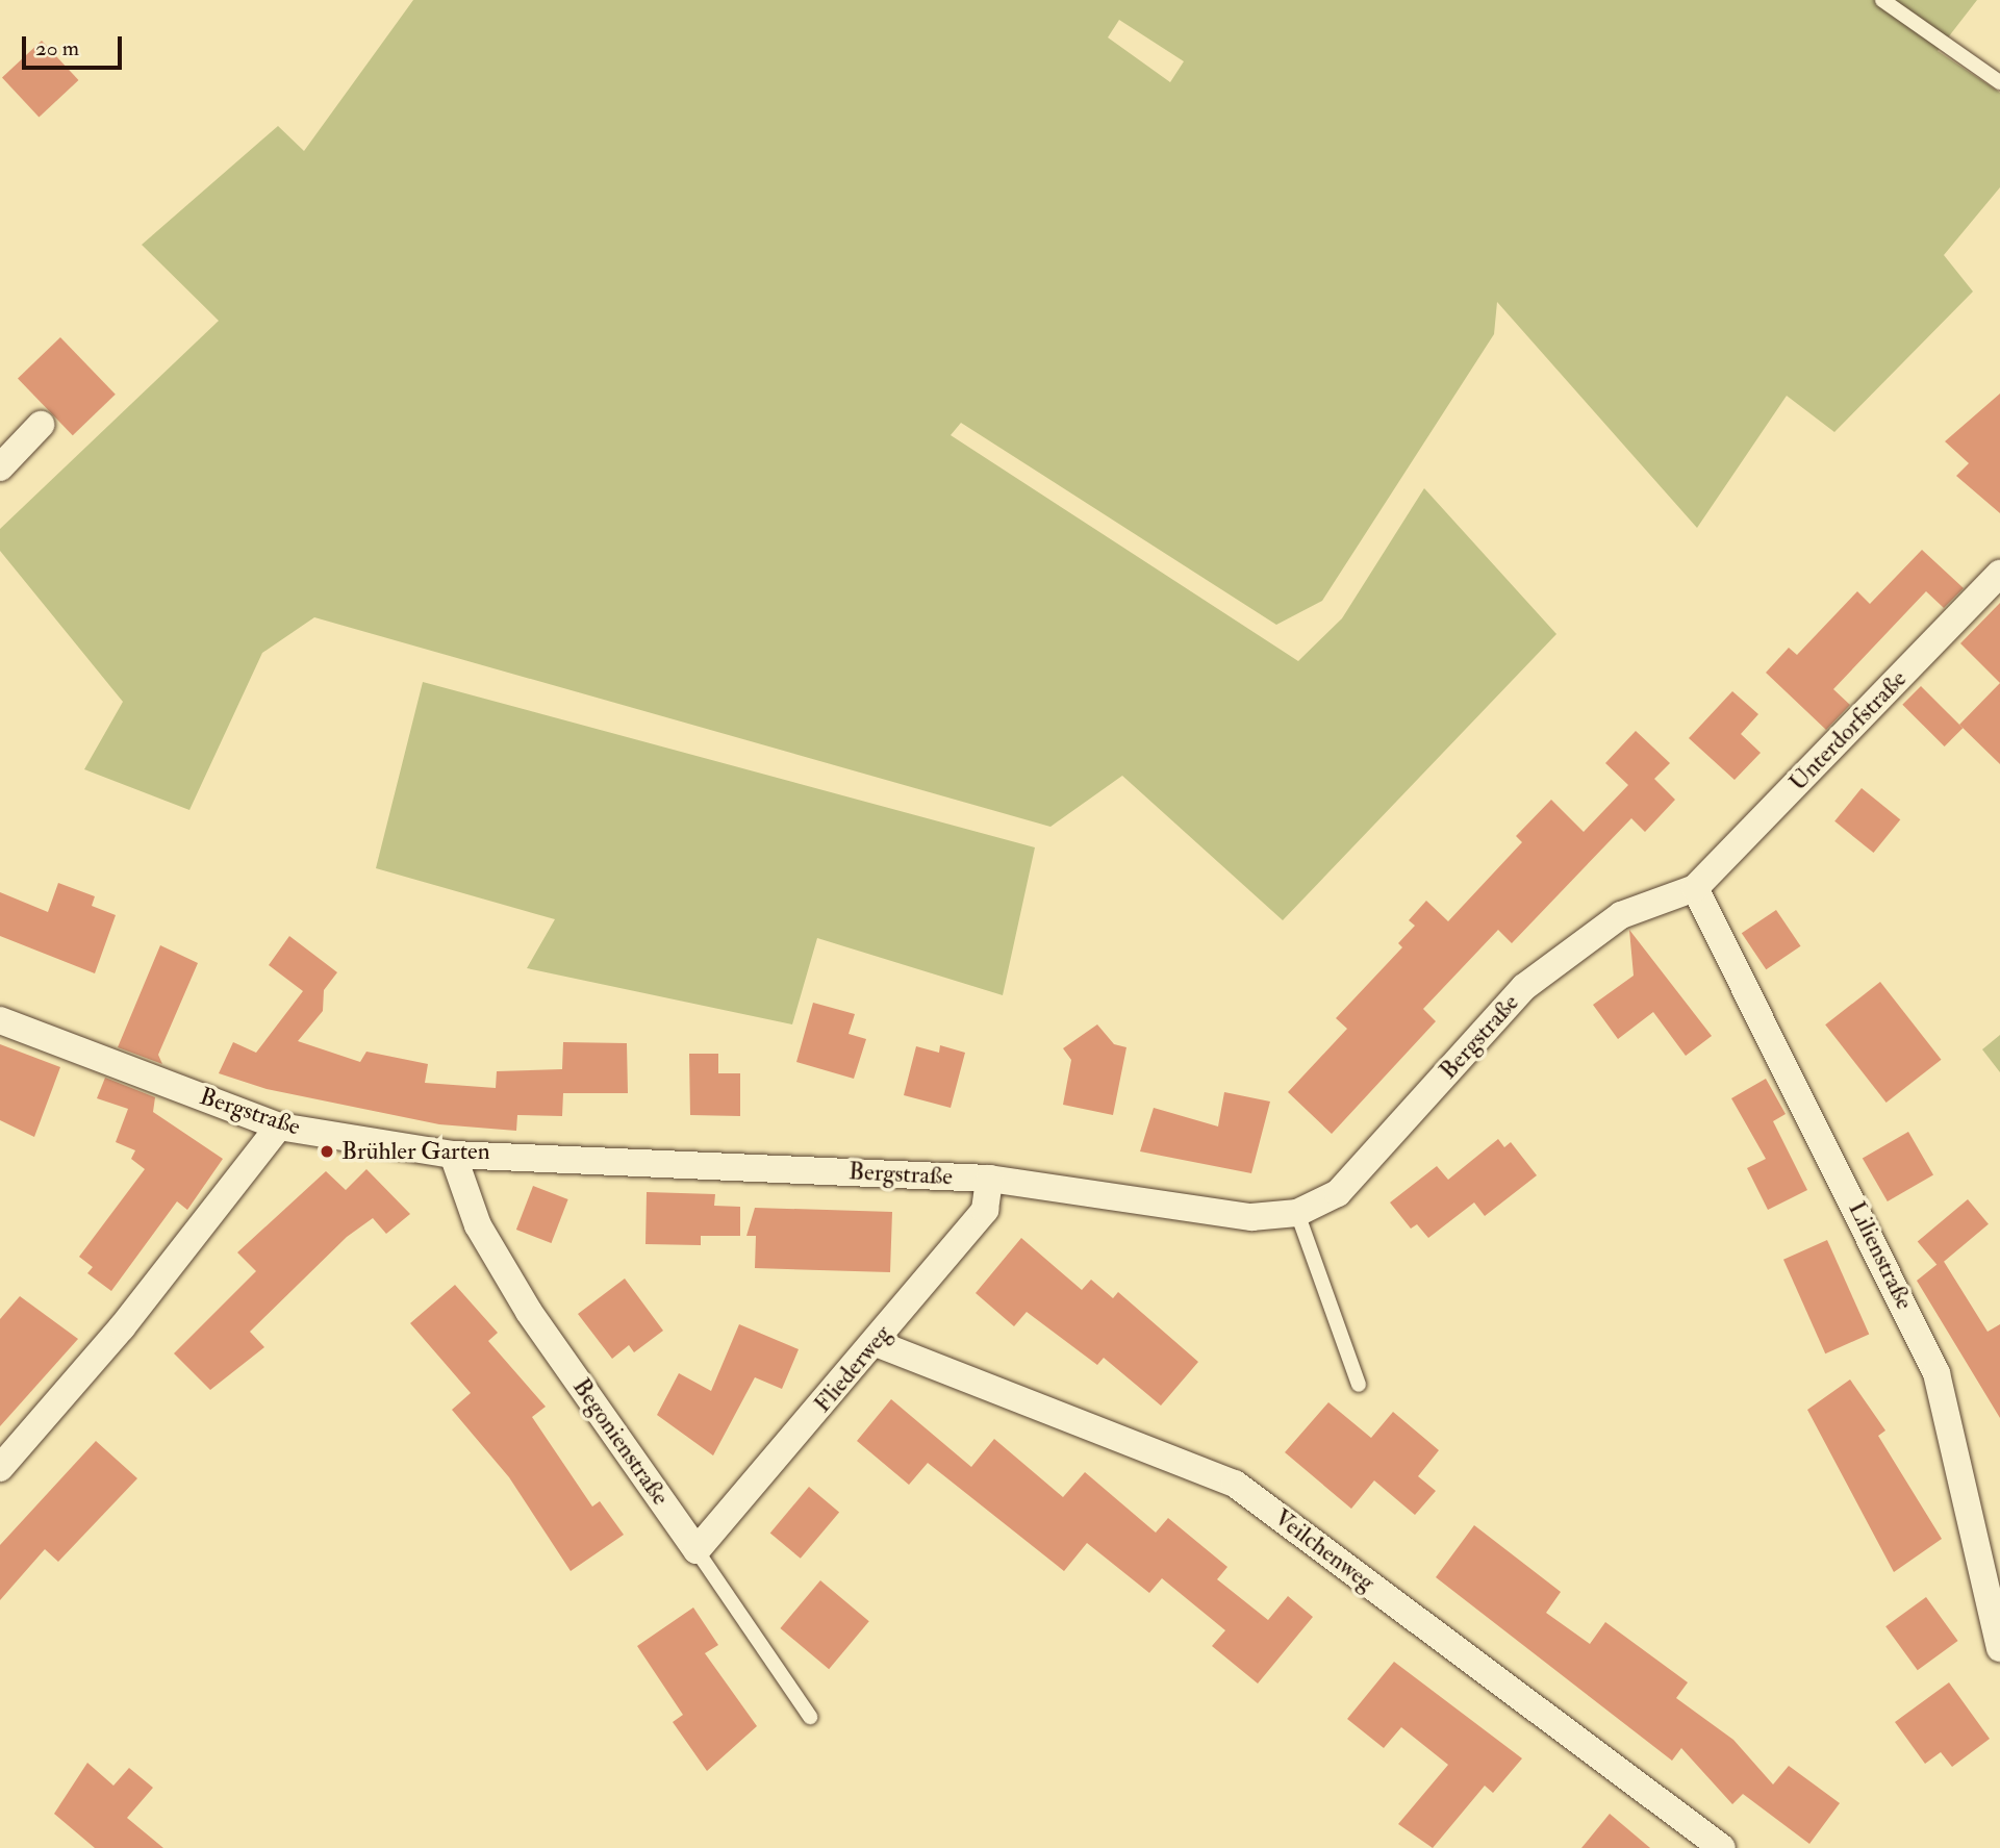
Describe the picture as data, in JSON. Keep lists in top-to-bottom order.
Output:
{
  "streets": {
    "street": [
      "Unterdorfstraße",
      "Bergstraße",
      "Lilienstraße",
      "Fliederweg",
      "Begonienstraße",
      "Veilchenweg"
    ]
  },
  "crossings": [
    ["Unterdorfstraße", "Bergstraße"],
    ["Unterdorfstraße", "Lilienstraße"],
    ["Bergstraße", "Lilienstraße"],
    ["Bergstraße", "Fliederweg"],
    ["Bergstraße", "Begonienstraße"],
    ["Fliederweg", "Begonienstraße"],
    ["Fliederweg", "Veilchenweg"]
  ],
  "places": ["Brühler Garten"],
  "scale_bar": "20 m"
}
